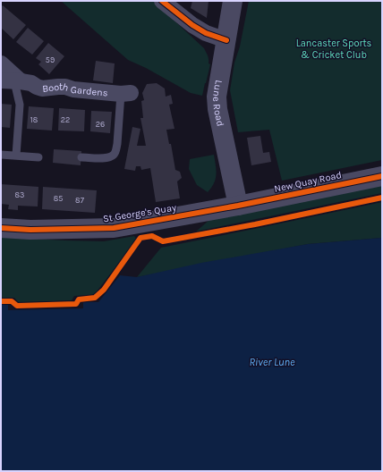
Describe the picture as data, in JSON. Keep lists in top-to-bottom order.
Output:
{
  "streets": {
    "street": [
      "Booth Gardens",
      "Lune Road",
      "New Quay Road",
      "St George's Quay"
    ]
  },
  "crossings": [
    ["Lune Road", "New Quay Road"],
    ["Lune Road", "St George's Quay"],
    ["New Quay Road", "St George's Quay"]
  ],
  "water": ["River Lune"],
  "parks": ["Lancaster Sports & Cricket Club"],
  "house_numbers": [
    "59",
    "18",
    "22",
    "26",
    "83",
    "85",
    "87"
  ]
}
